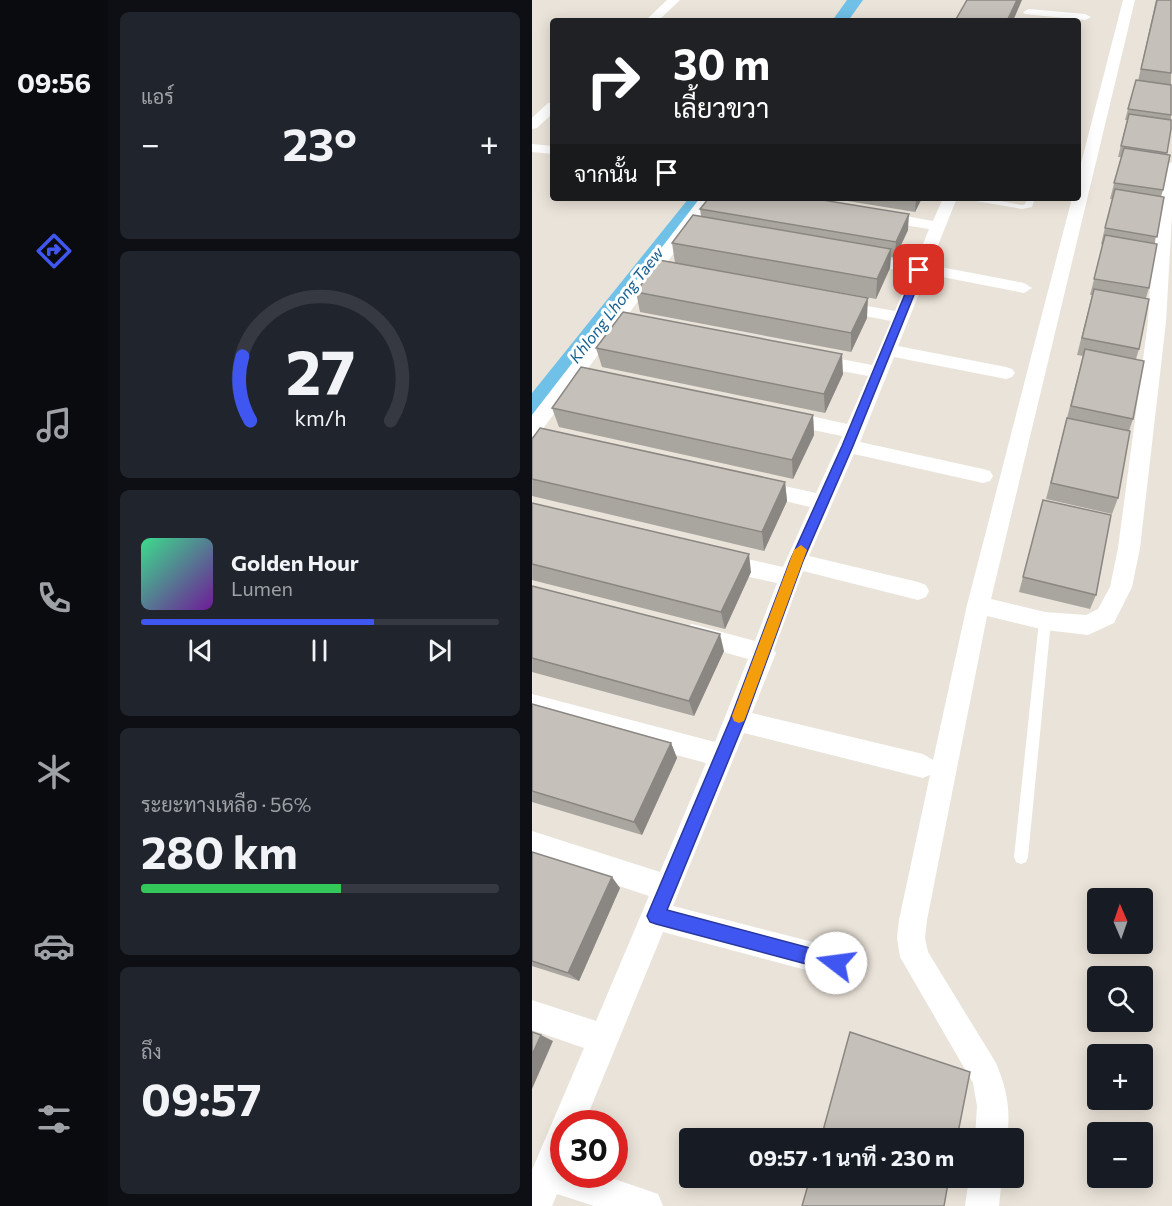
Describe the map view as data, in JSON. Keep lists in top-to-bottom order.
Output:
{
  "water": ["Khlong Lhong Taew"],
  "north": "top",
  "page": {
    "tabs": "09:56",
    "tile": [
      "แอร์",
      ["ระยะทางเหลือ · 56%", "280 km"],
      ["ถึง", "09:57"]
    ],
    "turn": ["30 m", "เลี้ยวขวา"],
    "heat": ["−", "23°", "+"],
    "then": "จากนั้น",
    "song": ["Golden Hour", "Lumen"],
    "map_buttons": ["+", "−"],
    "limit": "30",
    "trip": "09:57 · 1 นาที · 230 m",
    "gauge": ["27", "km/h"]
  }
}
